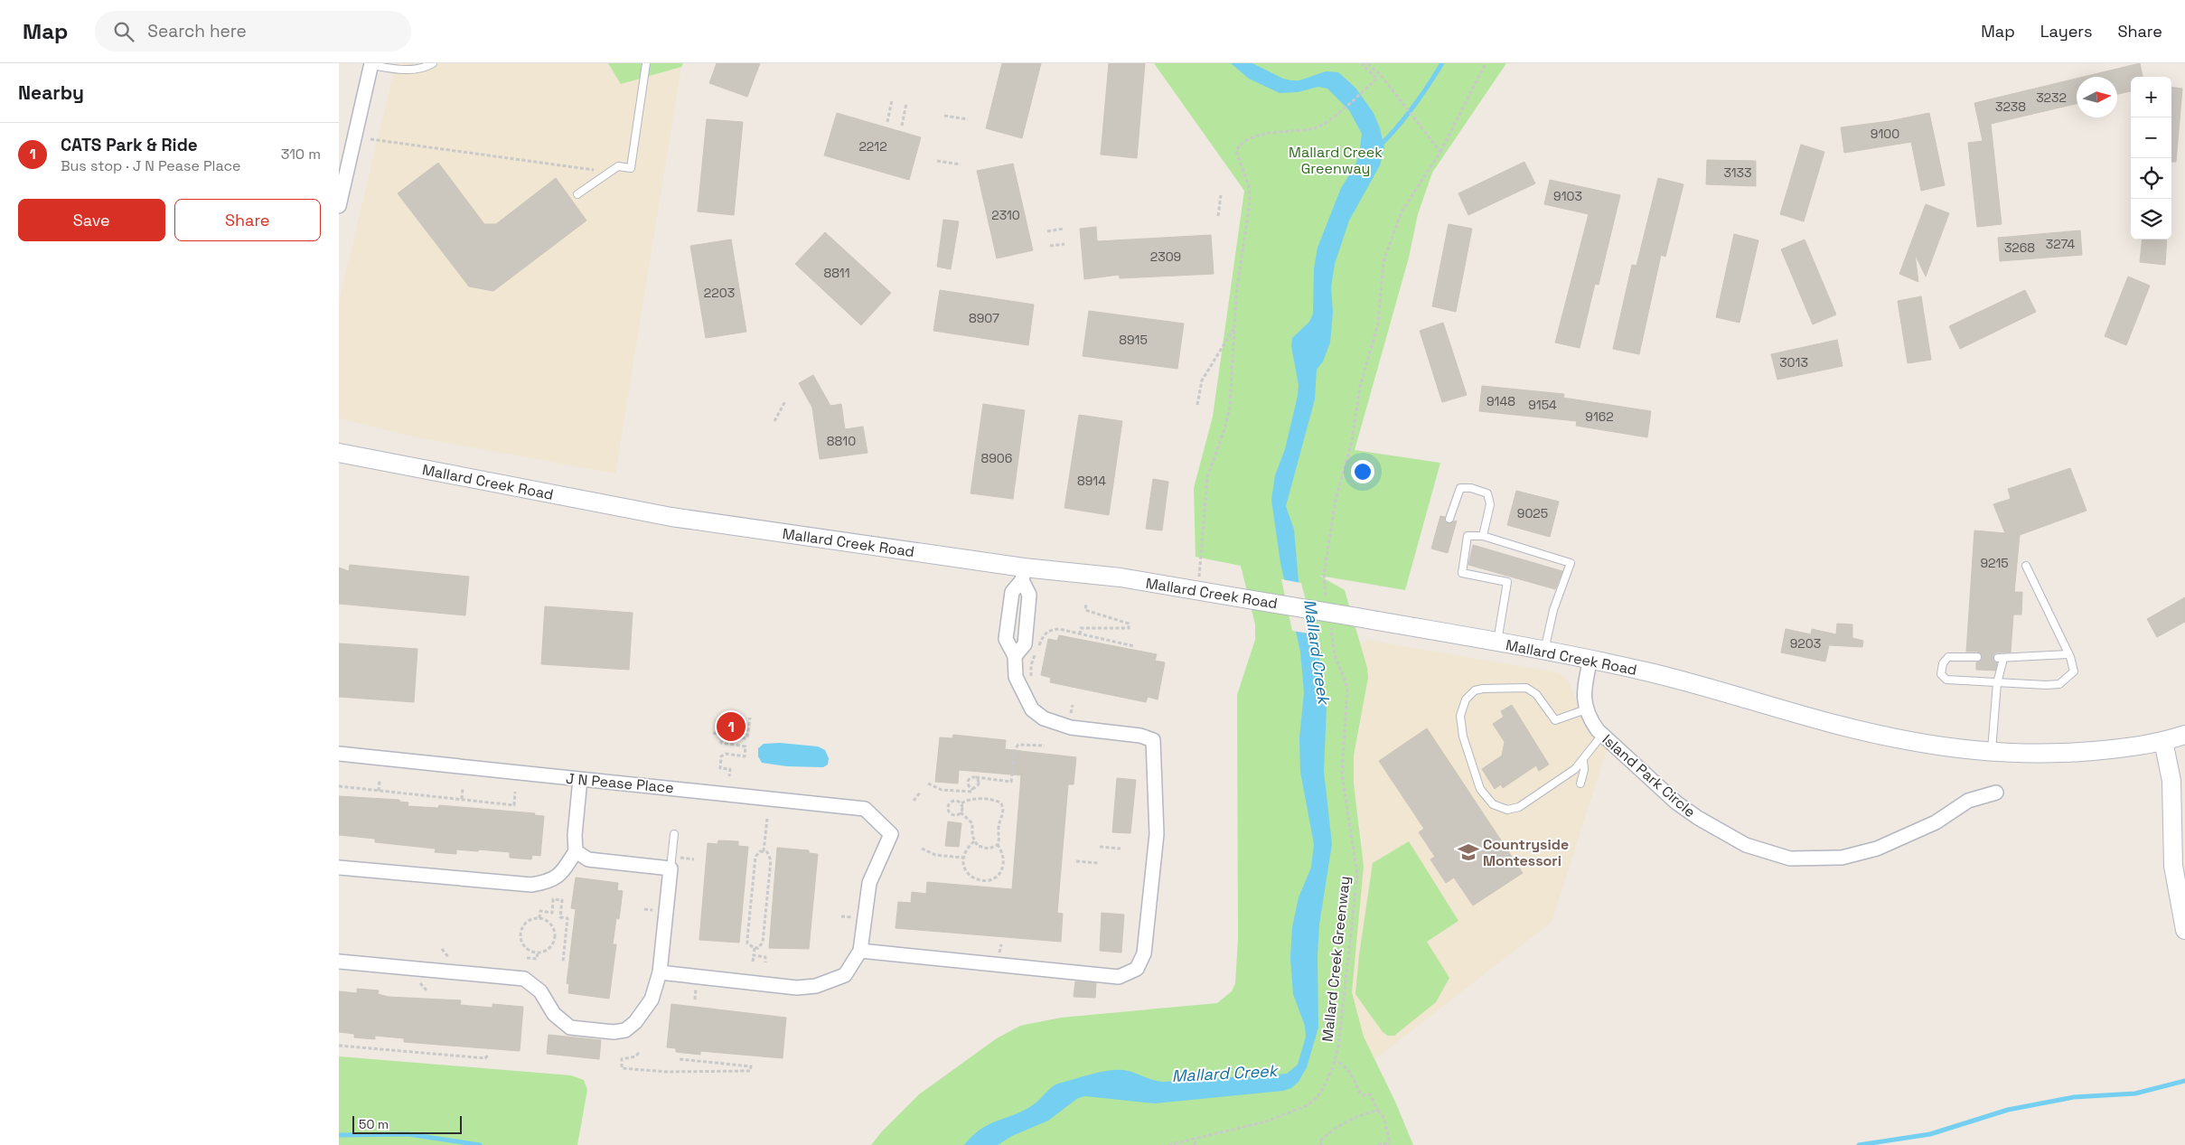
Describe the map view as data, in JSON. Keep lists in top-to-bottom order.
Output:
{
  "streets": {
    "main road": ["Mallard Creek Road"],
    "street": ["Island Park Circle", "J N Pease Place"],
    "path": ["Mallard Creek Greenway"]
  },
  "crossings": [
    ["Mallard Creek Road", "Island Park Circle"]
  ],
  "water": ["Mallard Creek"],
  "parks": ["Mallard Creek Greenway"],
  "places": {
    "school or university": ["Countryside Montessori"]
  },
  "house_numbers": [
    "3232",
    "3238",
    "9100",
    "2212",
    "3133",
    "9103",
    "2310",
    "3274",
    "3268",
    "2309",
    "8811",
    "2203",
    "8907",
    "8915",
    "3013",
    "9148",
    "9154",
    "9162",
    "8810",
    "8906",
    "8914",
    "9025",
    "9215",
    "9203"
  ],
  "scale_bar": "50 m",
  "north": "right",
  "page": {
    "header": "Map",
    "search": "Search here",
    "nav": ["Map", "Layers", "Share"],
    "heading": "Nearby",
    "map_buttons": ["+", "−"],
    "list": [
      {
        "mark": "1",
        "name": "CATS Park & Ride",
        "note": "Bus stop · J N Pease Place",
        "value": "310 m"
      }
    ],
    "buttons": ["Save", "Share"],
    "pins": "1",
    "scale": "50 m"
  }
}
